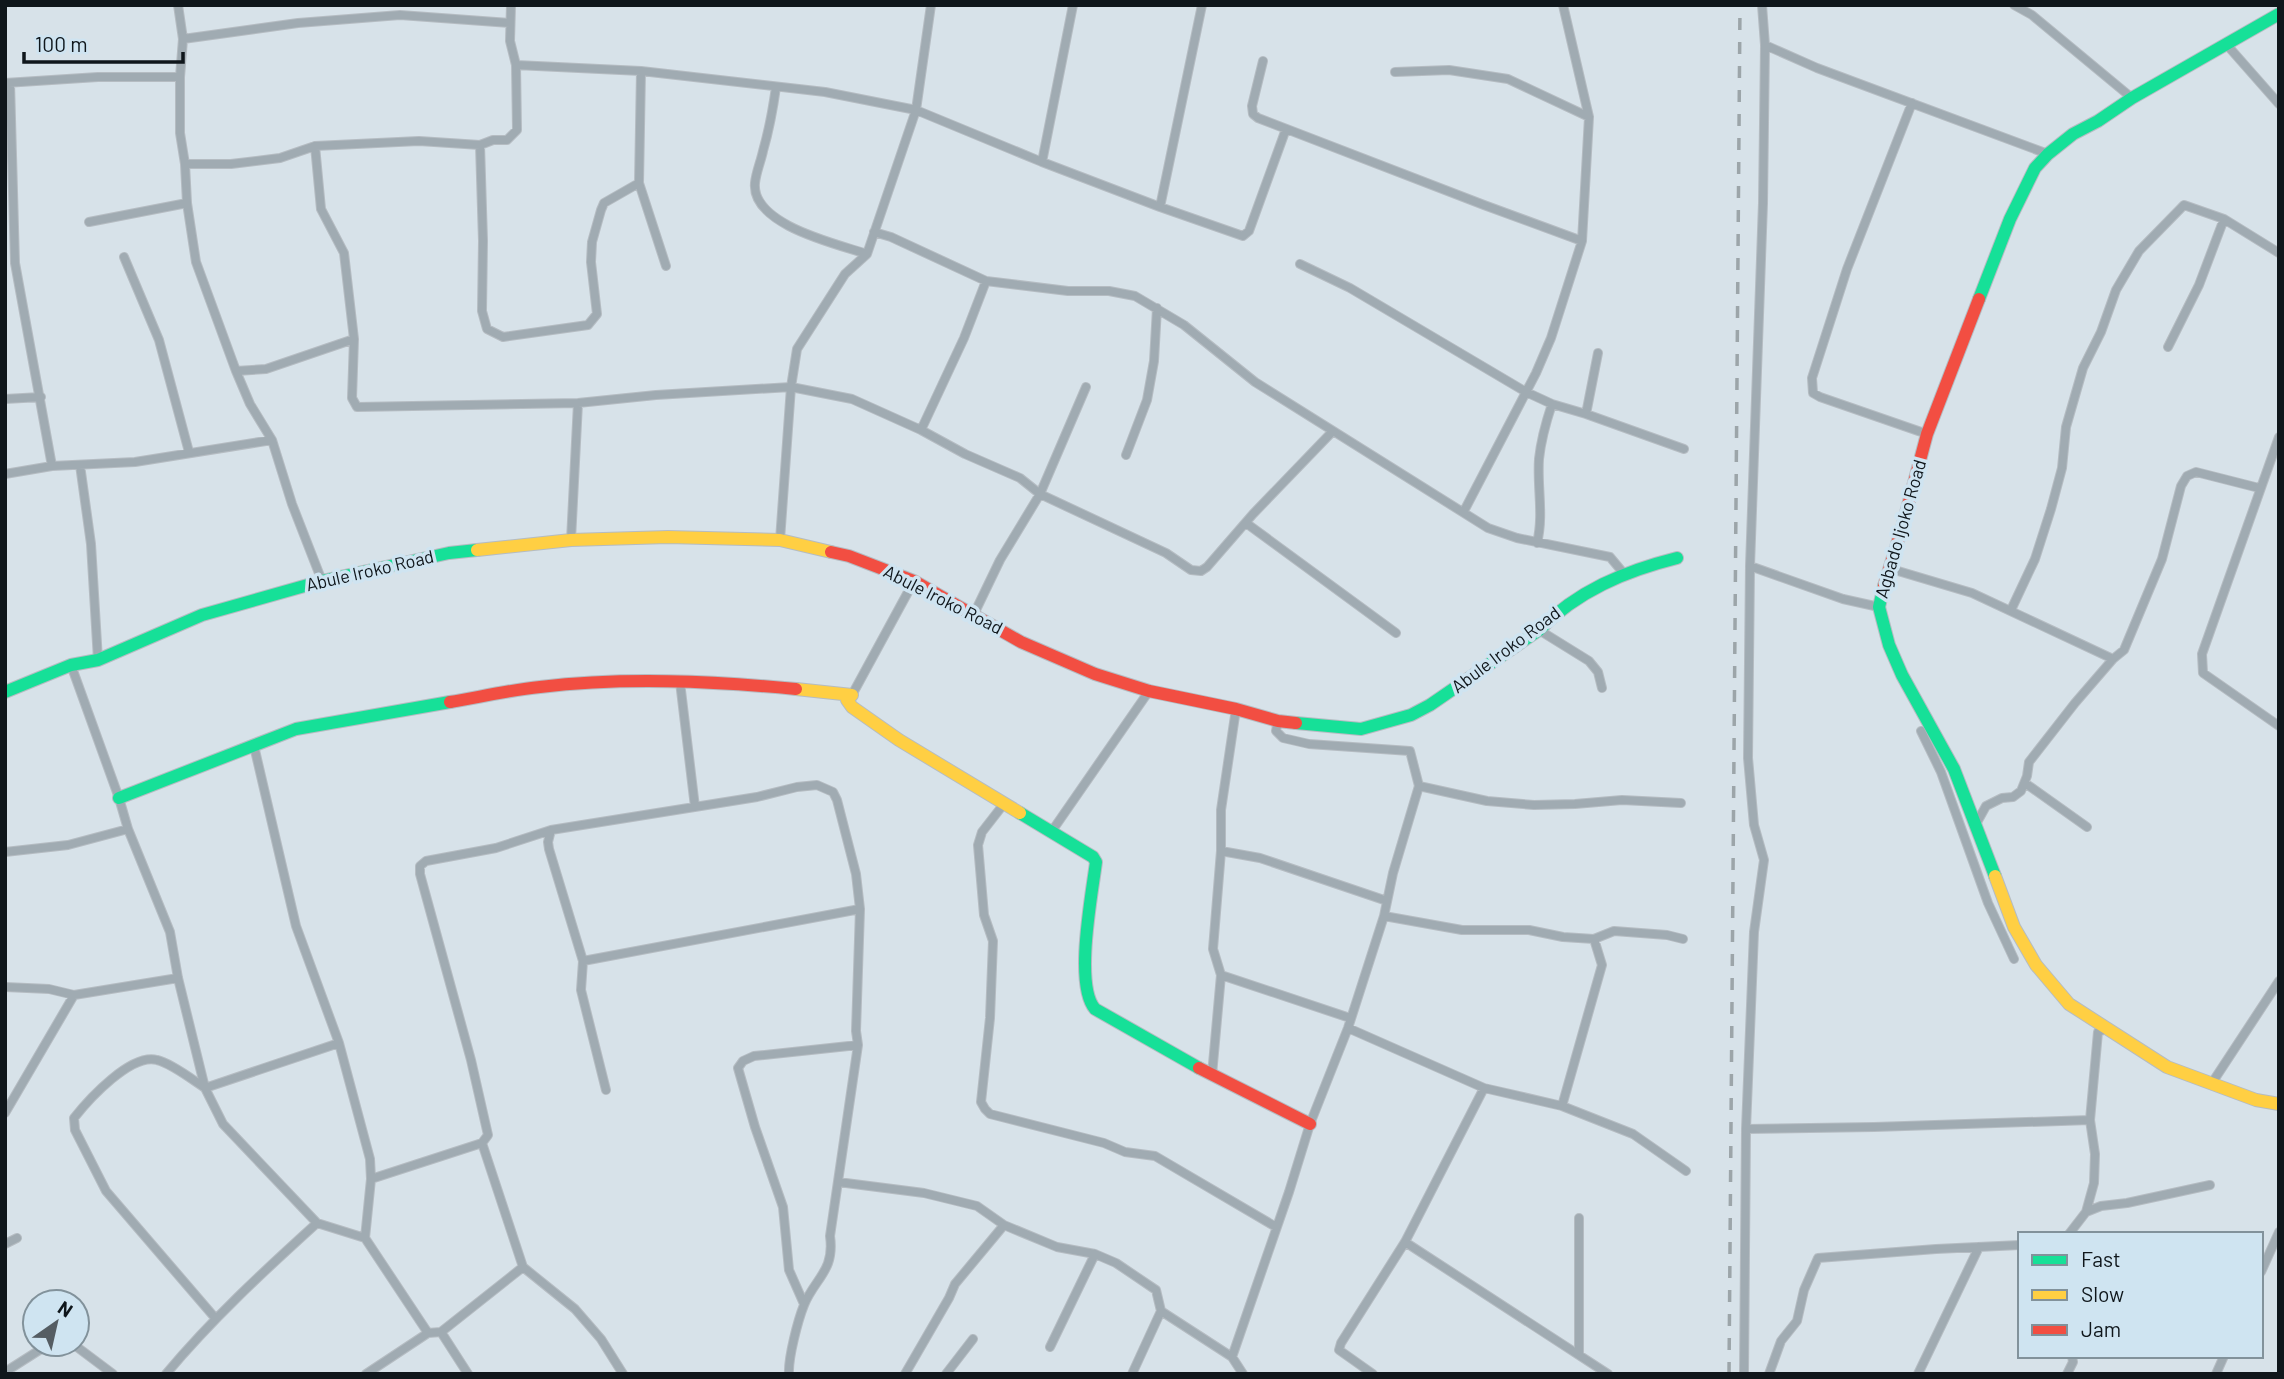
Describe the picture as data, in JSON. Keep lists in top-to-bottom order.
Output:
{
  "streets": {
    "street": ["Agbado Ijoko Road", "Abule Iroko Road"]
  },
  "legend": ["Fast", "Slow", "Jam"],
  "scale_bar": "100 m",
  "north": "top right"
}
